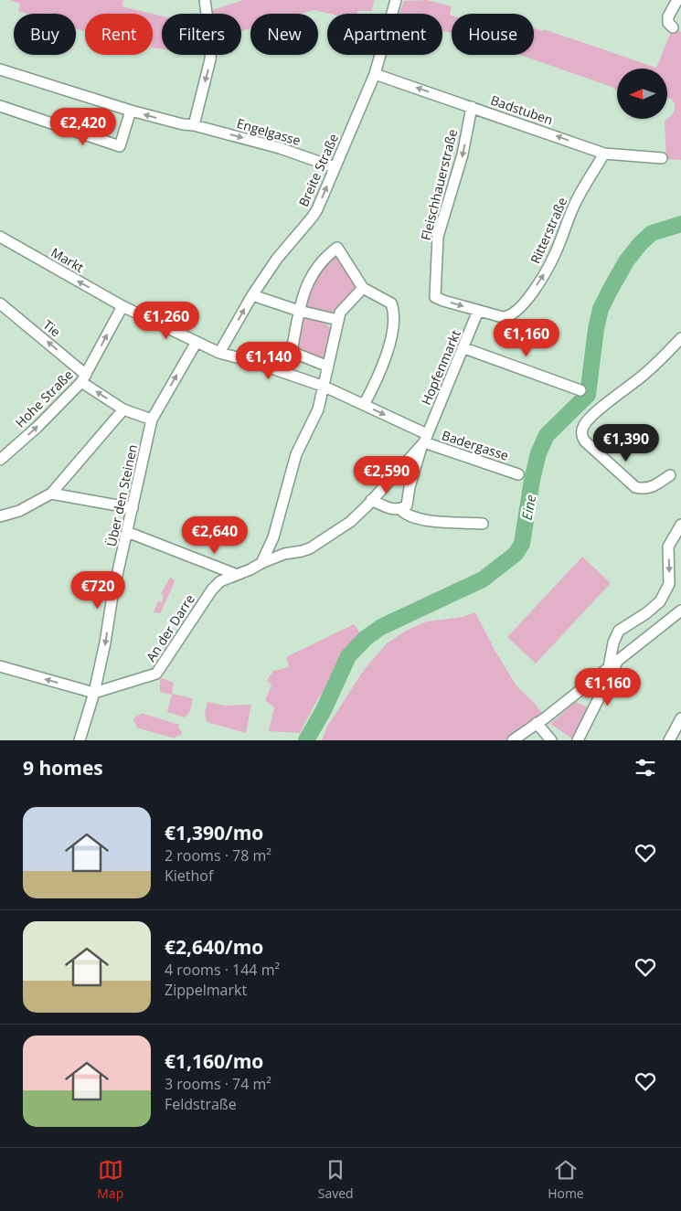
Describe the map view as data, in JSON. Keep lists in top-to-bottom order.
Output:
{
  "streets": {
    "street": [
      "Badstuben",
      "Engelgasse",
      "Breite Straße",
      "Fleischhauerstraße",
      "Ritterstraße",
      "Markt",
      "Tie",
      "Hopfenmarkt",
      "Hohe Straße",
      "Badergasse",
      "Über den Steinen",
      "An der Darre"
    ]
  },
  "crossings": [
    ["Badstuben", "Breite Straße"],
    ["Badstuben", "Fleischhauerstraße"],
    ["Badstuben", "Ritterstraße"],
    ["Engelgasse", "Breite Straße"],
    ["Breite Straße", "Markt"],
    ["Fleischhauerstraße", "Ritterstraße"],
    ["Fleischhauerstraße", "Hopfenmarkt"],
    ["Ritterstraße", "Hopfenmarkt"],
    ["Markt", "Badergasse"],
    ["Markt", "Über den Steinen"],
    ["Tie", "Hohe Straße"],
    ["Tie", "Über den Steinen"],
    ["Hopfenmarkt", "Badergasse"],
    ["Über den Steinen", "An der Darre"]
  ],
  "one_way": [
    "Badstuben",
    "Breite Straße",
    "Fleischhauerstraße",
    "Ritterstraße",
    "Markt",
    "Tie"
  ],
  "water": ["Eine"],
  "north": "left",
  "page": {
    "chip": [
      "Buy",
      "Rent",
      "Filters",
      "New",
      "Apartment",
      "House"
    ],
    "price": [
      "€2,420",
      "€1,260",
      "€1,160",
      "€1,140",
      "€1,390",
      "€2,590",
      "€2,640",
      "€720",
      "€1,160"
    ],
    "heading": "9 homes",
    "list": [
      {
        "name": "€1,390/mo",
        "note": "2 rooms · 78 m² · Kiethof"
      },
      {
        "name": "€2,640/mo",
        "note": "4 rooms · 144 m² · Zippelmarkt"
      },
      {
        "name": "€1,160/mo",
        "note": "3 rooms · 74 m² · Feldstraße"
      }
    ],
    "tabs": ["Map", "Saved", "Home"]
  }
}
